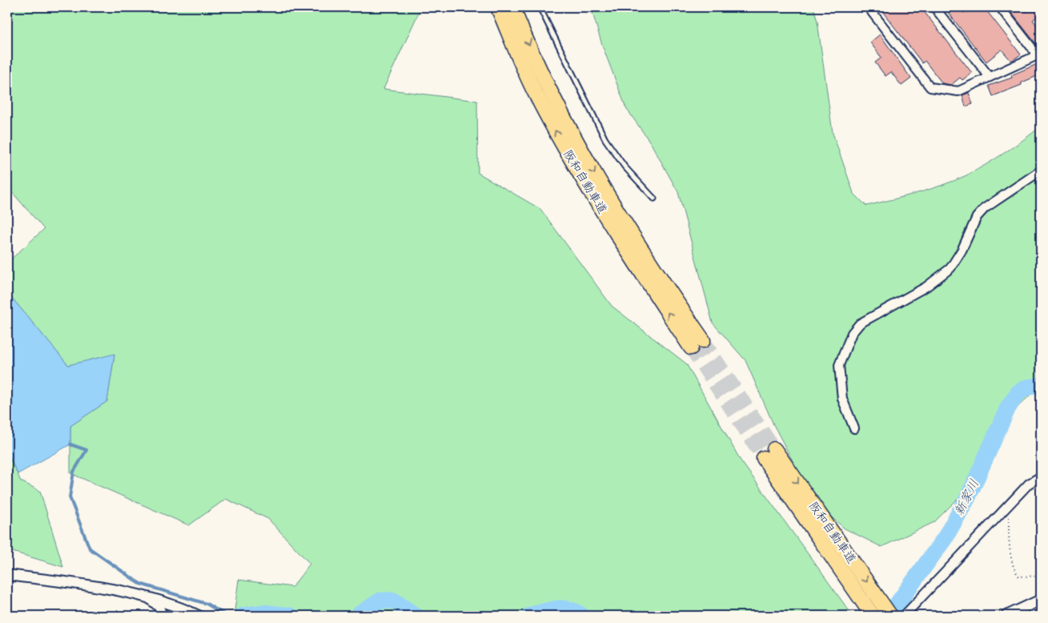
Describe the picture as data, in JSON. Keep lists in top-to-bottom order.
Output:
{
  "streets": {
    "highway": ["阪和自動車道"]
  },
  "water": ["新家川"]
}
